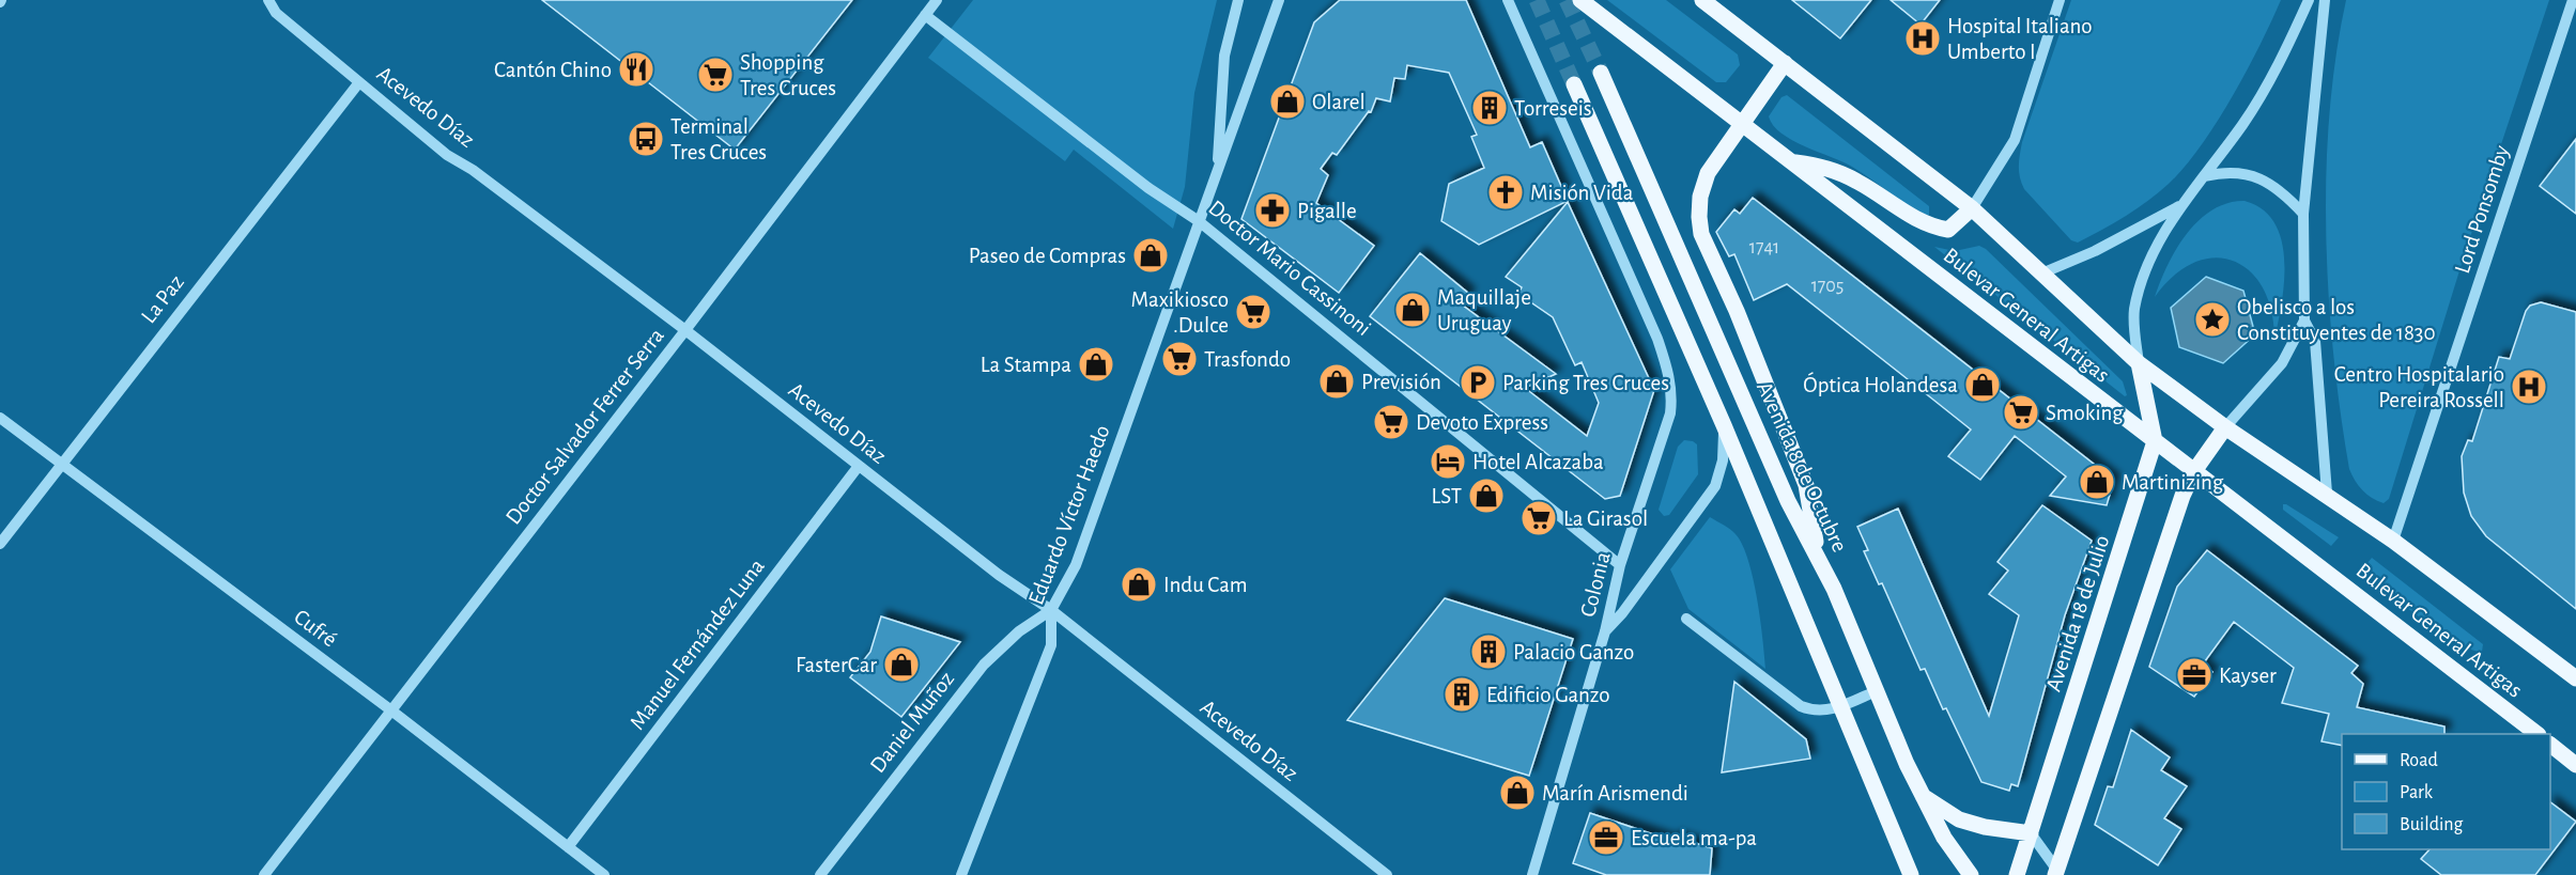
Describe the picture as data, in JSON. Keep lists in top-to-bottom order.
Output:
{
  "streets": {
    "main road": ["Bulevar General Artigas", "Avenida 8 de Octubre", "Avenida 18 de Julio"],
    "street": [
      "Acevedo Díaz",
      "Lord Ponsomby",
      "Doctor Mario Cassinoni",
      "La Paz",
      "Doctor Salvador Ferrer Serra",
      "Eduardo Víctor Haedo",
      "Colonia",
      "Cufré",
      "Manuel Fernández Luna",
      "Daniel Muñoz"
    ]
  },
  "crossings": [
    ["Acevedo Díaz", "La Paz"],
    ["Acevedo Díaz", "Doctor Salvador Ferrer Serra"],
    ["Acevedo Díaz", "Eduardo Víctor Haedo"],
    ["Acevedo Díaz", "Manuel Fernández Luna"],
    ["Acevedo Díaz", "Daniel Muñoz"],
    ["Lord Ponsomby", "Bulevar General Artigas"],
    ["Doctor Mario Cassinoni", "Doctor Salvador Ferrer Serra"],
    ["Doctor Mario Cassinoni", "Eduardo Víctor Haedo"],
    ["Doctor Mario Cassinoni", "Colonia"],
    ["La Paz", "Cufré"],
    ["Bulevar General Artigas", "Avenida 18 de Julio"],
    ["Doctor Salvador Ferrer Serra", "Cufré"],
    ["Eduardo Víctor Haedo", "Daniel Muñoz"],
    ["Cufré", "Manuel Fernández Luna"]
  ],
  "places": {
    "hospital": ["Hospital Italiano Umberto I", "Centro Hospitalario Pereira Rossell"],
    "restaurant": ["Cantón Chino"],
    "supermarket": [
      "Shopping Tres Cruces",
      "Maxikiosco .Dulce",
      "Trasfondo",
      "Smoking",
      "Devoto Express",
      "La Girasol"
    ],
    "shop": [
      "Olarel",
      "Paseo de Compras",
      "Maquillaje Uruguay",
      "La Stampa",
      "Previsión",
      "Óptica Holandesa",
      "Martinizing",
      "LST",
      "Indu Cam",
      "FasterCar",
      "Marín Arismendi"
    ],
    "building": ["Torreseis", "Palacio Ganzo", "Edificio Ganzo"],
    "bus stop": ["Terminal Tres Cruces"],
    "church": ["Misión Vida"],
    "pharmacy": ["Pigalle"],
    "place": ["Obelisco a los Constituyentes de 1830"],
    "parking": ["Parking Tres Cruces"],
    "hotel": ["Hotel Alcazaba"],
    "office": ["Kayser", "Escuela ma-pa"]
  },
  "house_numbers": ["1741", "1705"],
  "legend": ["Road", "Park", "Building"]
}
